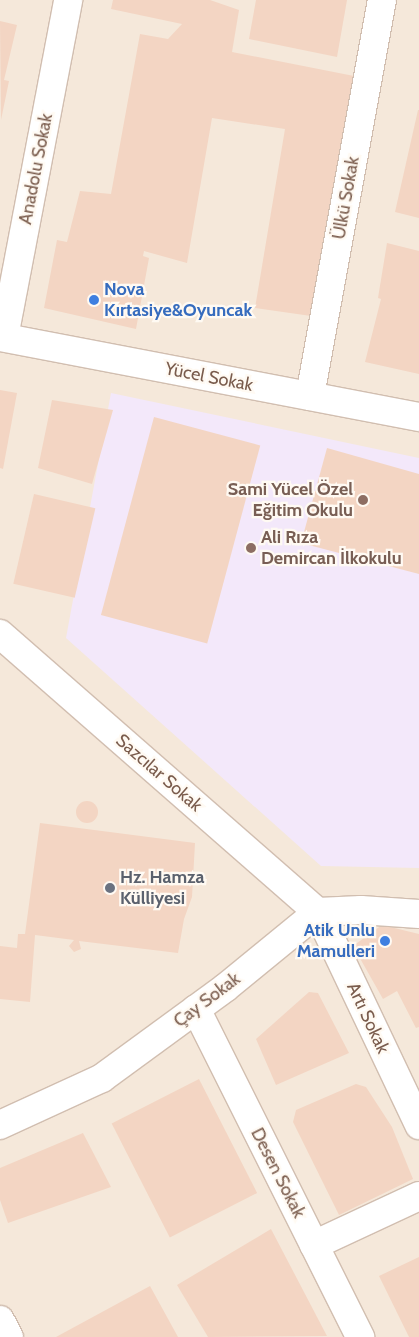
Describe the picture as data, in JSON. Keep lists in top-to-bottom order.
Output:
{
  "streets": {
    "street": [
      "Anadolu Sokak",
      "Ülkü Sokak",
      "Yücel Sokak",
      "Sazcılar Sokak",
      "Çay Sokak",
      "Artı Sokak",
      "Desen Sokak"
    ]
  },
  "crossings": [
    ["Anadolu Sokak", "Yücel Sokak"],
    ["Ülkü Sokak", "Yücel Sokak"],
    ["Sazcılar Sokak", "Çay Sokak"],
    ["Sazcılar Sokak", "Artı Sokak"],
    ["Çay Sokak", "Artı Sokak"],
    ["Çay Sokak", "Desen Sokak"]
  ],
  "places": [
    "Nova Kırtasiye&Oyuncak",
    "Sami Yücel Özel Eğitim Okulu",
    "Ali Rıza Demircan İlkokulu",
    "Hz. Hamza Külliyesi",
    "Atik Unlu Mamulleri"
  ]
}
